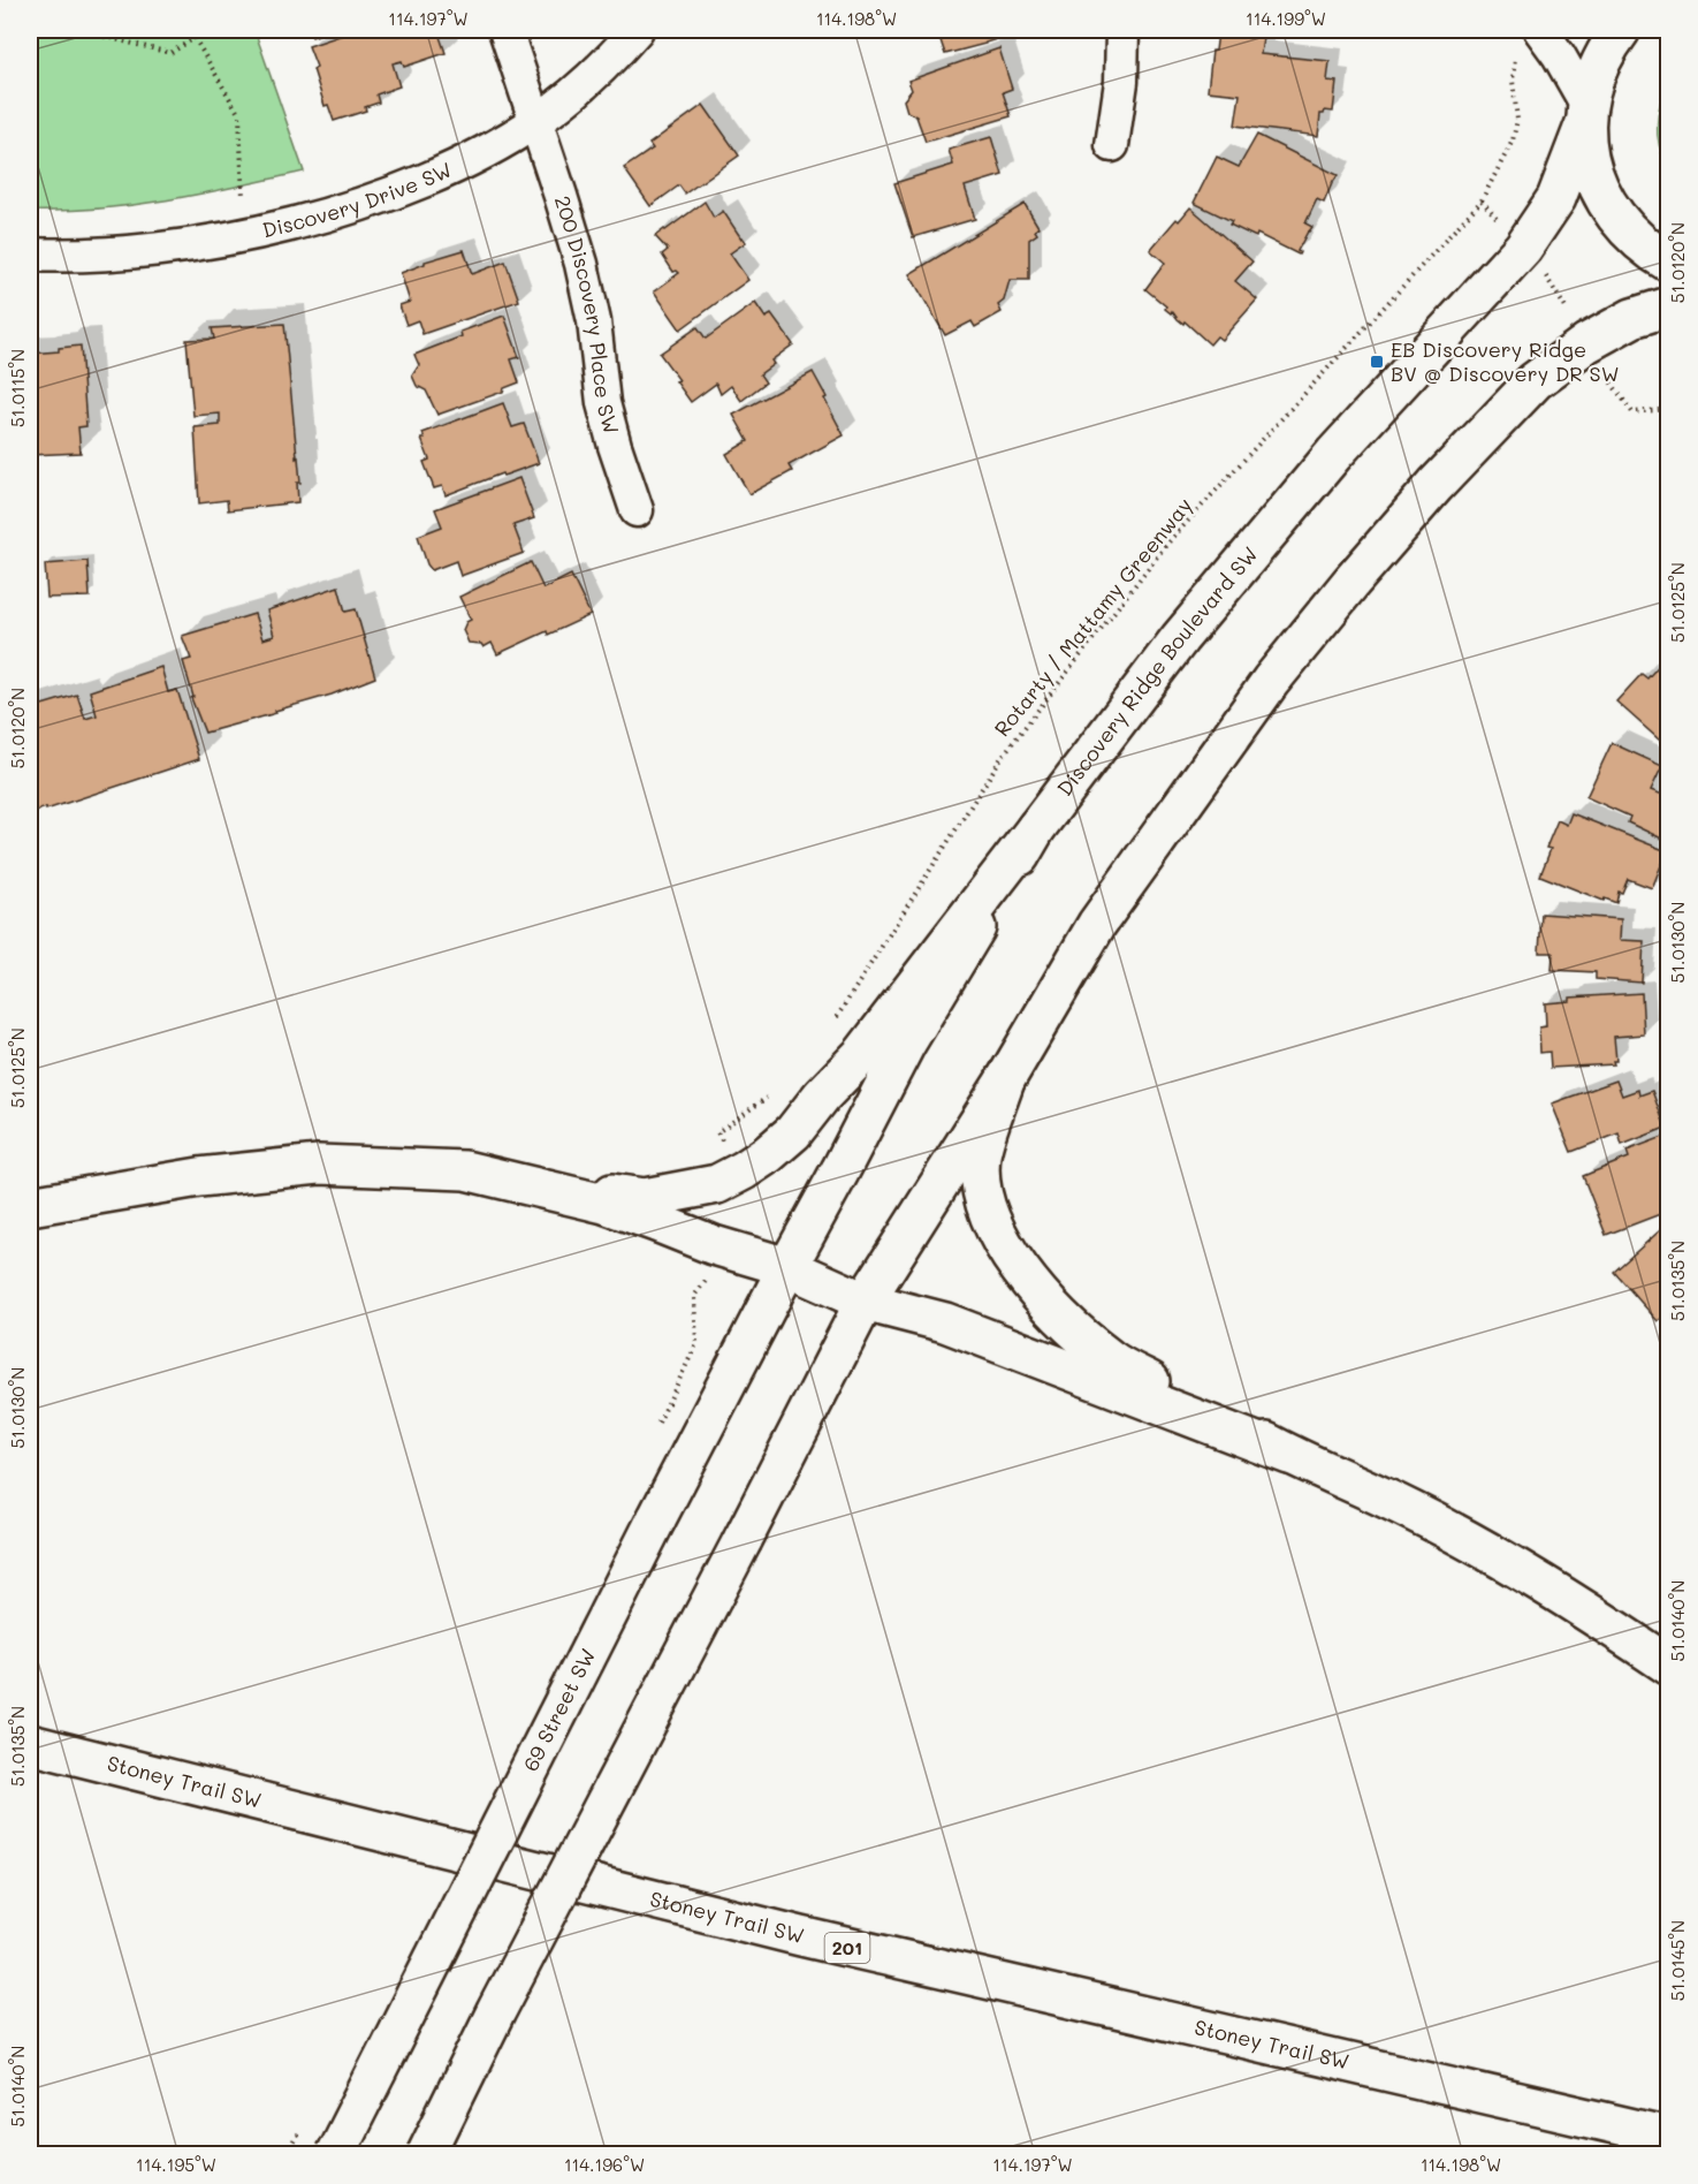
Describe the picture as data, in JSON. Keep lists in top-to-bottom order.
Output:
{
  "streets": {
    "main road": [
      "Discovery Ridge Boulevard SW",
      "69 Street SW",
      "Stoney Trail SW",
      "201"
    ],
    "street": ["Discovery Drive SW", "200 Discovery Place SW"],
    "path": ["Rotarty / Mattamy Greenway"]
  },
  "crossings": [
    ["Discovery Drive SW", "200 Discovery Place SW"],
    ["Discovery Ridge Boulevard SW", "69 Street SW"]
  ],
  "places": {
    "transit": ["EB Discovery Ridge BV @ Discovery DR SW"]
  },
  "coordinates": [
    "114.197°W",
    "114.198°W",
    "114.199°W",
    "51.0120°N",
    "51.0115°N",
    "51.0125°N",
    "51.0130°N",
    "51.0135°N",
    "51.0140°N",
    "51.0145°N",
    "114.195°W",
    "114.196°W"
  ]
}
